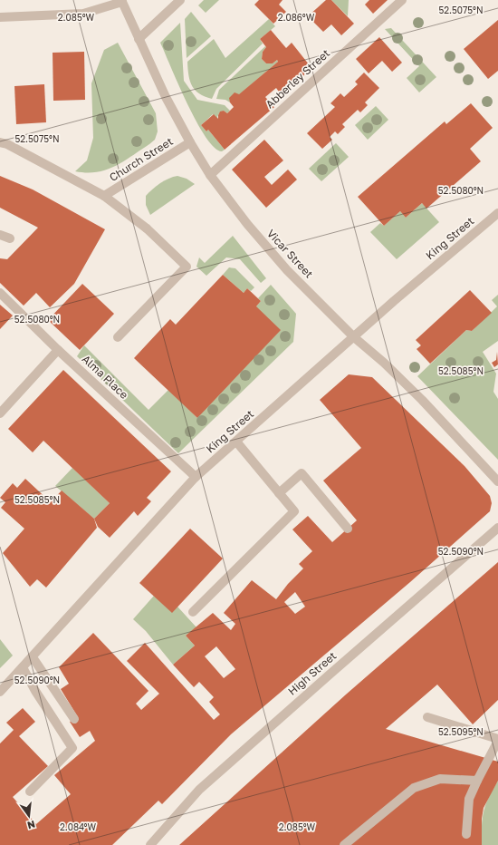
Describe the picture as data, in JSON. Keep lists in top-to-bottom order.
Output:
{
  "streets": {
    "street": [
      "Abberley Street",
      "Church Street",
      "King Street",
      "Vicar Street",
      "Alma Place",
      "High Street"
    ]
  },
  "crossings": [
    ["Abberley Street", "Vicar Street"],
    ["Church Street", "Vicar Street"],
    ["King Street", "Vicar Street"],
    ["King Street", "Alma Place"]
  ],
  "north": "bottom",
  "coordinates": [
    "52.5075°N",
    "2.085°W",
    "2.086°W",
    "52.5080°N",
    "52.5085°N",
    "52.5090°N",
    "52.5095°N",
    "2.084°W"
  ]
}
